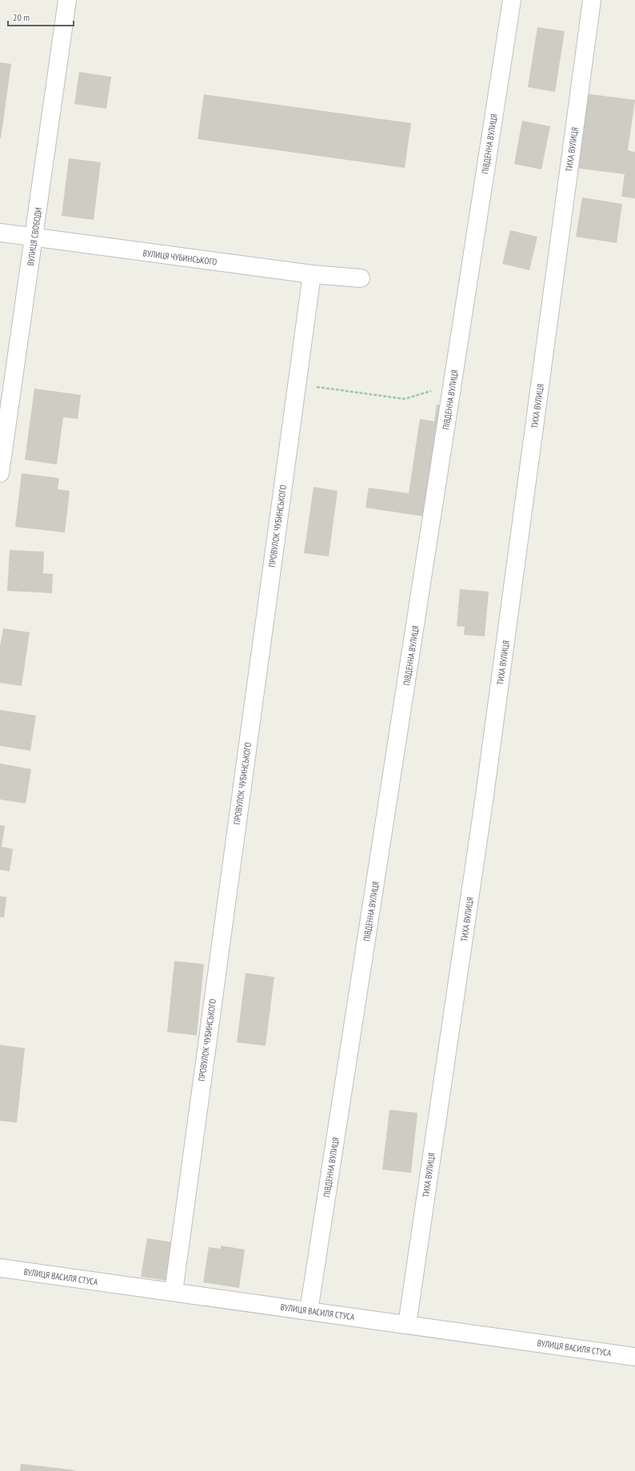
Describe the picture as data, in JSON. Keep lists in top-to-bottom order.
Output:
{
  "streets": {
    "street": [
      "ПІВДЕННА ВУЛИЦЯ",
      "ТИХА ВУЛИЦЯ",
      "ВУЛИЦЯ СВОБОДИ",
      "ВУЛИЦЯ ЧУБИНСЬКОГО",
      "ПРОВУЛОК ЧУБИНСЬКОГО",
      "ВУЛИЦЯ ВАСИЛЯ СТУСА"
    ]
  },
  "crossings": [
    ["ПІВДЕННА ВУЛИЦЯ", "ВУЛИЦЯ ВАСИЛЯ СТУСА"],
    ["ТИХА ВУЛИЦЯ", "ВУЛИЦЯ ВАСИЛЯ СТУСА"],
    ["ВУЛИЦЯ СВОБОДИ", "ВУЛИЦЯ ЧУБИНСЬКОГО"],
    ["ВУЛИЦЯ ЧУБИНСЬКОГО", "ПРОВУЛОК ЧУБИНСЬКОГО"],
    ["ПРОВУЛОК ЧУБИНСЬКОГО", "ВУЛИЦЯ ВАСИЛЯ СТУСА"]
  ],
  "scale_bar": "20 m"
}
